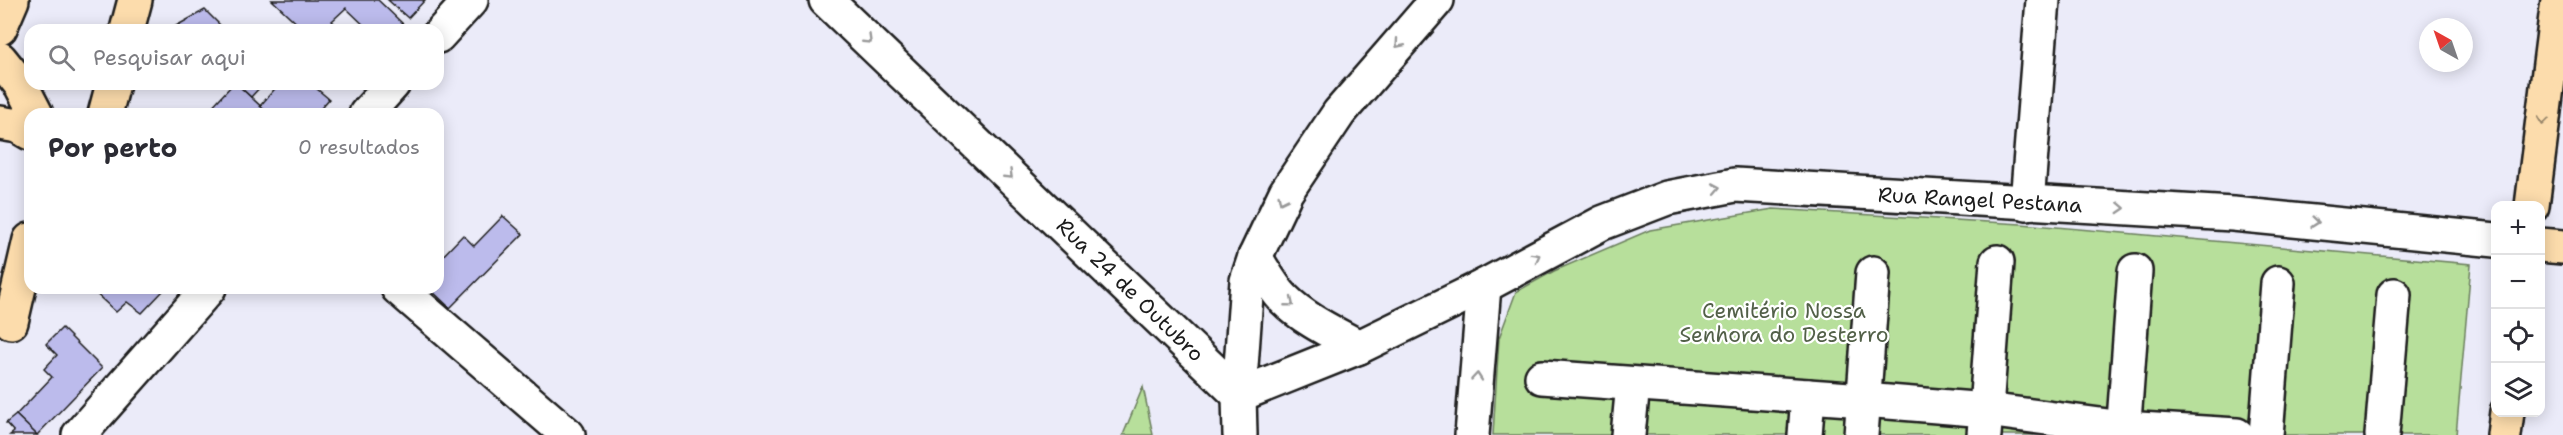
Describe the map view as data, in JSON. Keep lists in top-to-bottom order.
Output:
{
  "streets": {
    "street": ["Rua Rangel Pestana", "Rua 24 de Outubro"]
  },
  "one_way": ["Rua 24 de Outubro"],
  "parks": ["Cemitério Nossa Senhora do Desterro"],
  "north": "top left",
  "page": {
    "search": "Pesquisar aqui",
    "heading": ["Por perto", "0 resultados"],
    "map_buttons": ["+", "−"]
  }
}
